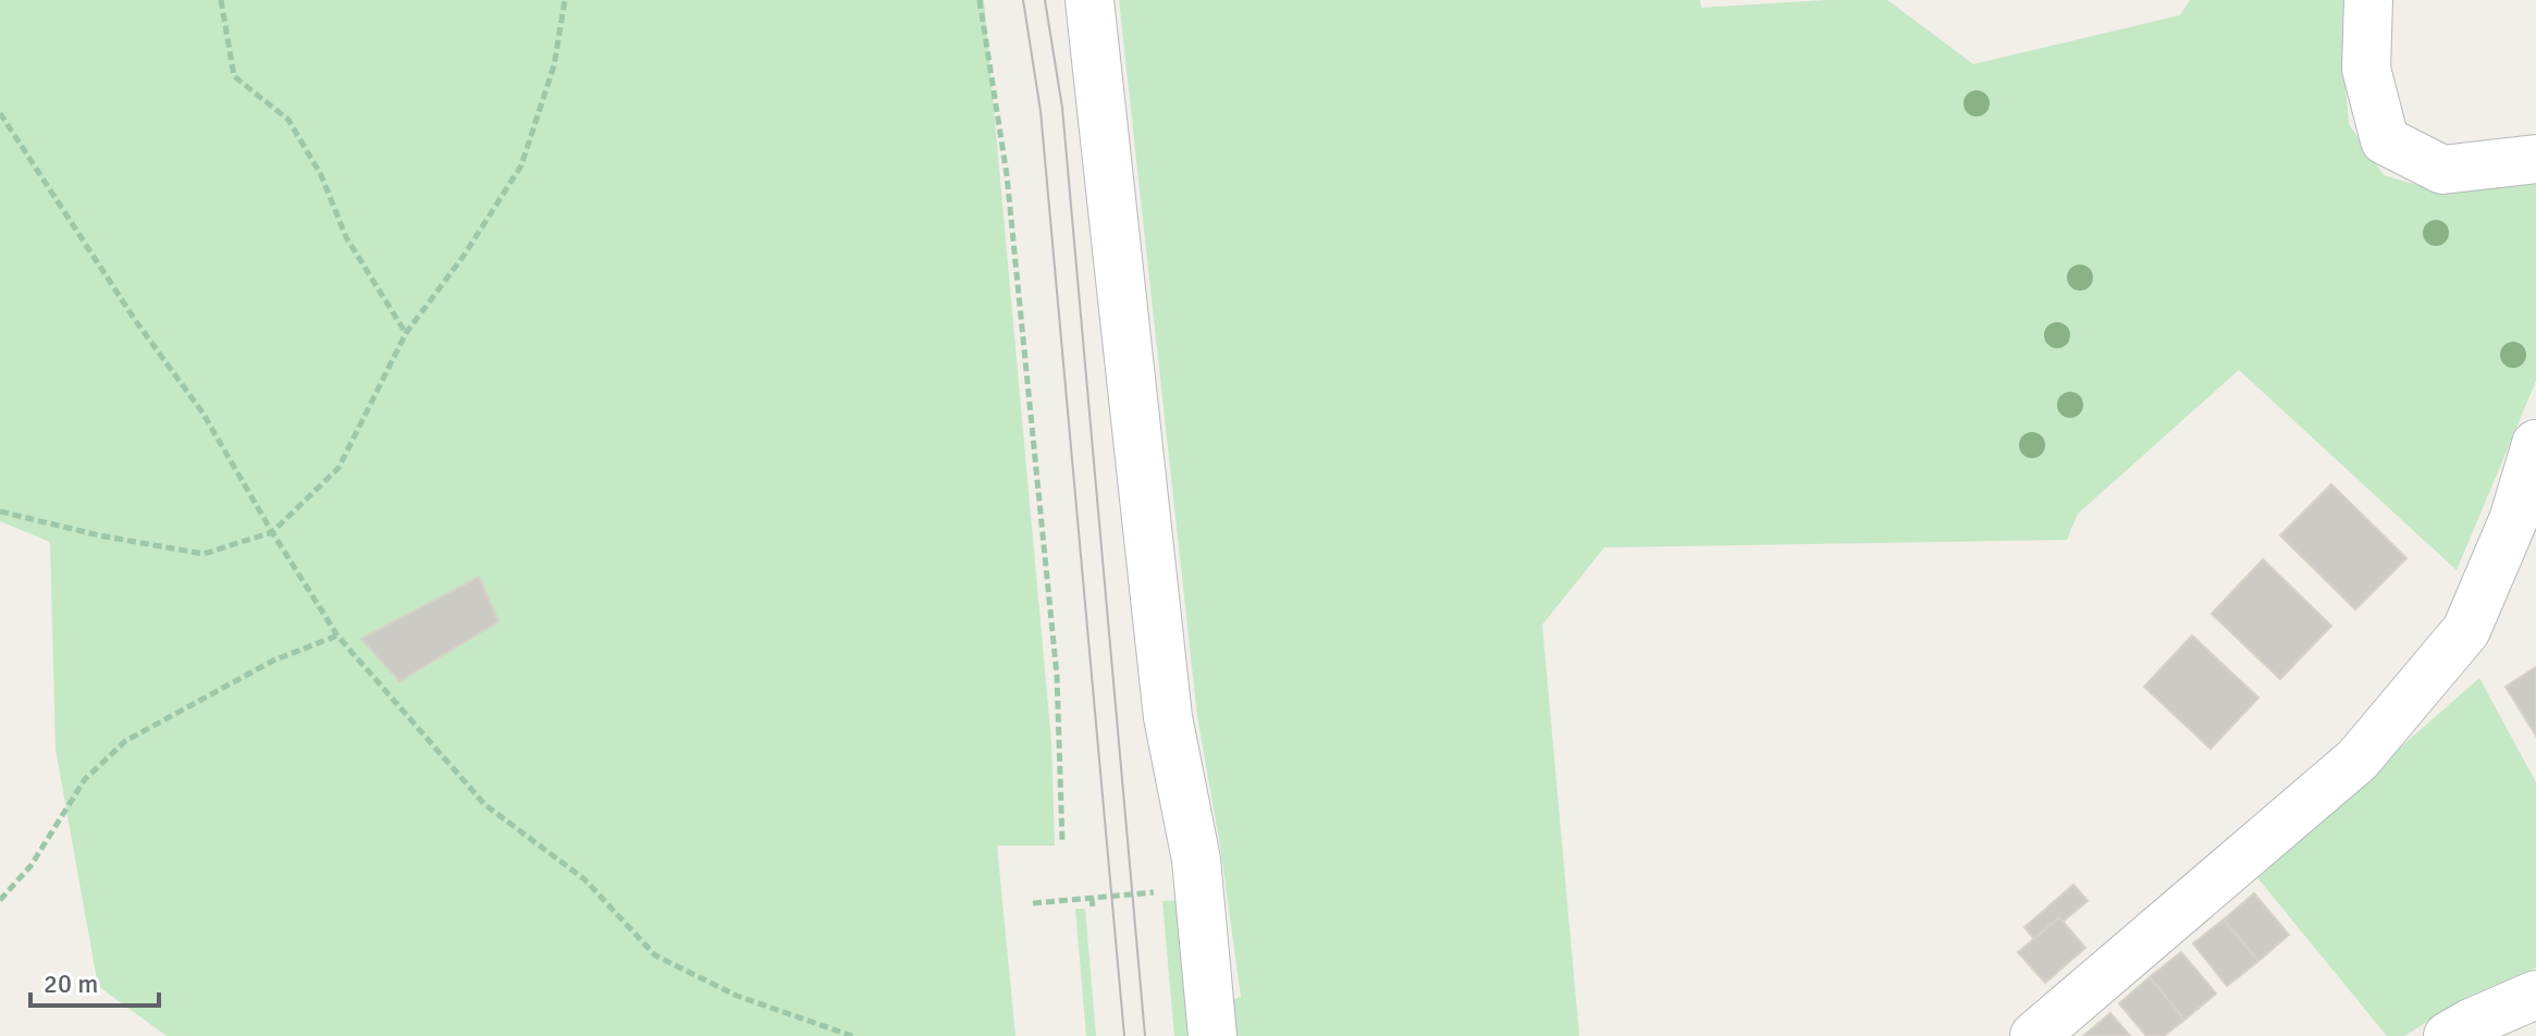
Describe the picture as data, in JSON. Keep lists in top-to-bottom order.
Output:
{
  "scale_bar": "20 m"
}
